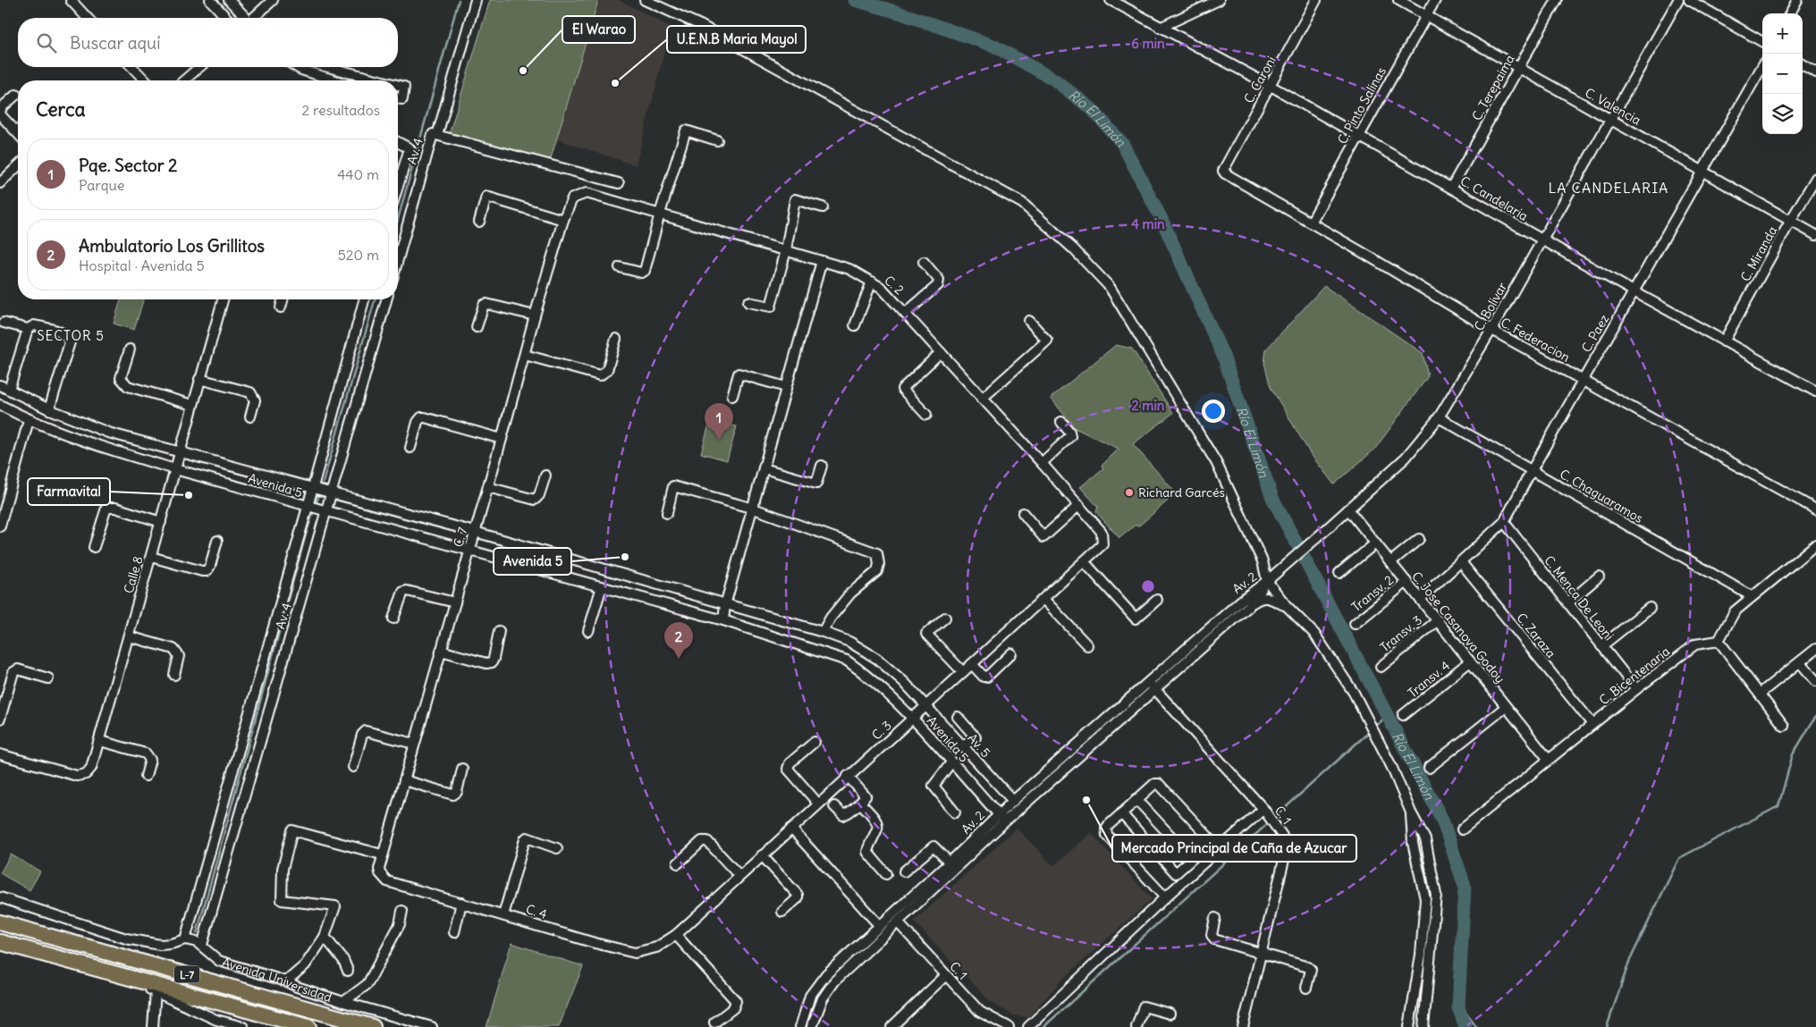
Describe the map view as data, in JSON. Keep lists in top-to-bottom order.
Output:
{
  "streets": {
    "main road": ["L-7", "Avenida Universidad"],
    "street": [
      "C. Caroni",
      "C. Terepaima",
      "C. Pinto Salinas",
      "C. Valencia",
      "Av. 4",
      "C. Candelaria",
      "C. Miranda",
      "C. 2",
      "C. Bolivar",
      "C. Paez",
      "C. Federacion",
      "Avenida 5",
      "C. Chaguaramos",
      "C. 7",
      "Calle 8",
      "Av. 2",
      "Transv. 2",
      "C. Menca De Leoni",
      "C. Jose Casanova Godoy",
      "Transv. 3",
      "C. Zaraza",
      "C. Bicentenaria",
      "Transv. 4",
      "C. 3",
      "Av. 5",
      "C. 1",
      "C. 4"
    ]
  },
  "crossings": [
    ["C. Caroni", "C. Candelaria"],
    ["C. Caroni", "C. Federacion"],
    ["C. Terepaima", "C. Valencia"],
    ["C. Terepaima", "C. Candelaria"],
    ["C. Pinto Salinas", "C. Valencia"],
    ["C. Pinto Salinas", "C. Candelaria"],
    ["C. Pinto Salinas", "C. Federacion"],
    ["C. Valencia", "C. Miranda"],
    ["C. Valencia", "C. Bolivar"],
    ["C. Valencia", "C. Paez"],
    ["Av. 4", "Avenida 5"],
    ["Av. 4", "Avenida Universidad"],
    ["C. Candelaria", "C. Miranda"],
    ["C. Candelaria", "C. Bolivar"],
    ["C. Candelaria", "C. Paez"],
    ["C. 2", "C. 7"],
    ["C. 2", "C. 3"],
    ["C. Bolivar", "C. Federacion"],
    ["C. Bolivar", "C. Chaguaramos"],
    ["C. Bolivar", "Av. 2"],
    ["C. Bolivar", "C. Jose Casanova Godoy"],
    ["C. Paez", "C. Federacion"],
    ["C. Paez", "C. Chaguaramos"],
    ["C. Paez", "C. Menca De Leoni"],
    ["C. Paez", "C. Jose Casanova Godoy"],
    ["C. Paez", "C. Zaraza"],
    ["Avenida 5", "C. 7"],
    ["Avenida 5", "Calle 8"],
    ["Avenida 5", "Av. 2"],
    ["Avenida 5", "C. 3"],
    ["Avenida 5", "Av. 5"],
    ["C. 7", "C. 4"],
    ["Av. 2", "Av. 5"],
    ["Av. 2", "C. 1"],
    ["Transv. 2", "C. Jose Casanova Godoy"],
    ["C. Menca De Leoni", "C. Bicentenaria"],
    ["C. Jose Casanova Godoy", "Transv. 3"],
    ["C. Jose Casanova Godoy", "C. Bicentenaria"],
    ["C. Jose Casanova Godoy", "Transv. 4"],
    ["C. Zaraza", "C. Bicentenaria"],
    ["C. 3", "Av. 5"],
    ["C. 3", "C. 4"]
  ],
  "districts": ["LA CANDELARIA", "SECTOR 5"],
  "water": ["Río El Limón"],
  "places": [
    "El Warao",
    "U.E.N.B Maria Mayol",
    "Richard Garcés",
    "Farmavital",
    "Avenida 5",
    "Mercado Principal de Caña de Azucar"
  ],
  "page": {
    "map_buttons": ["+", "−"],
    "search": "Buscar aquí",
    "heading": ["Cerca", "2 resultados"],
    "list": [
      {
        "mark": "1",
        "name": "Pqe. Sector 2",
        "note": "Parque",
        "value": "440 m"
      },
      {
        "mark": "2",
        "name": "Ambulatorio Los Grillitos",
        "note": "Hospital · Avenida 5",
        "value": "520 m"
      }
    ],
    "pins": ["1", "2"]
  },
  "rings": ["6 min", "4 min", "2 min"]
}
